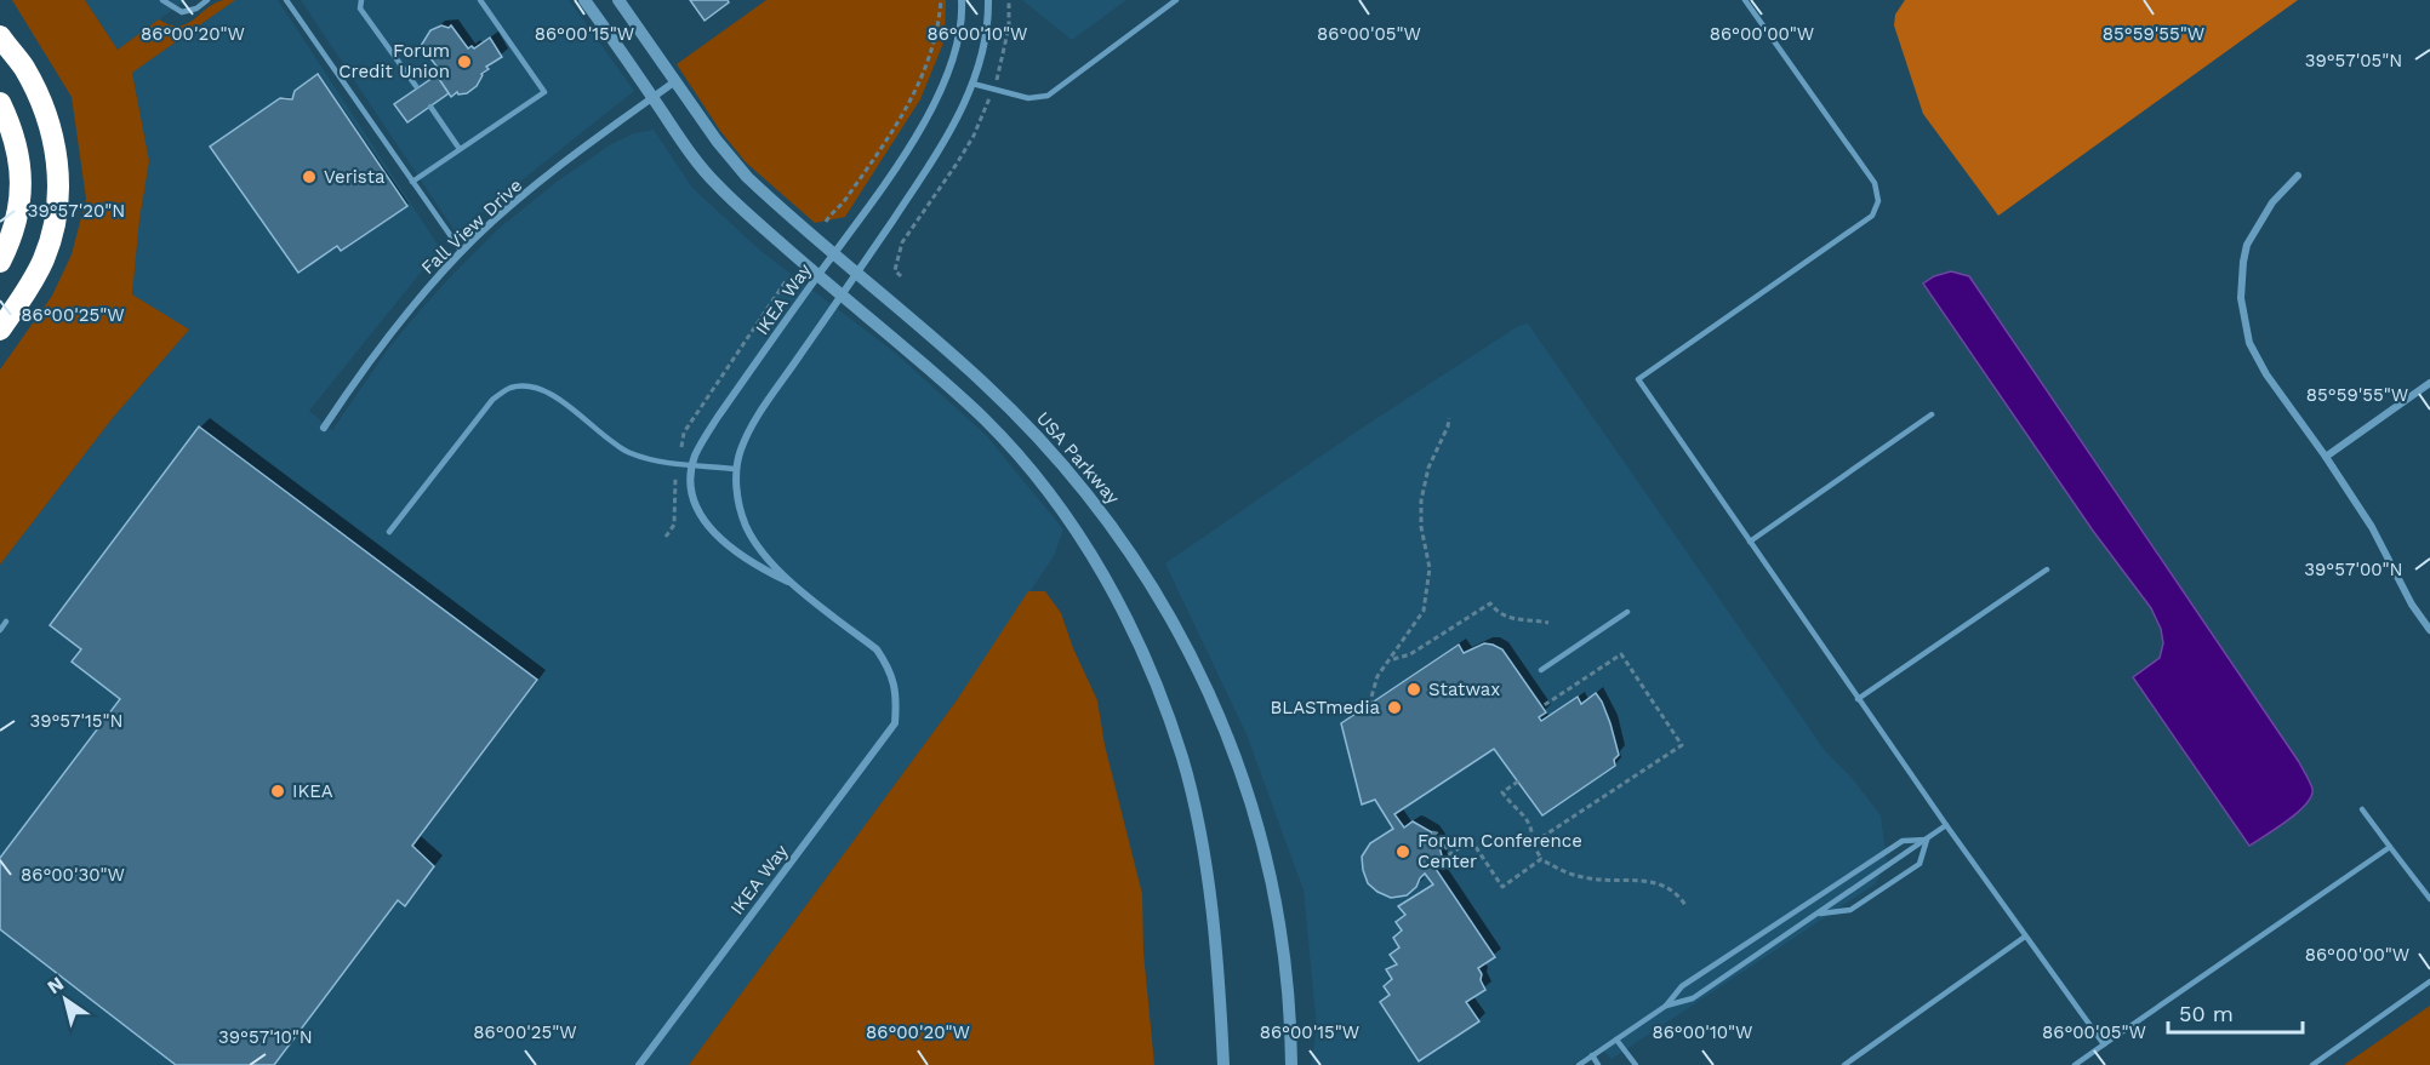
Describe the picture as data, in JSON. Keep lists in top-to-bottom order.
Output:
{
  "streets": {
    "street": ["Fall View Drive", "IKEA Way", "USA Parkway"]
  },
  "crossings": [
    ["Fall View Drive", "USA Parkway"],
    ["IKEA Way", "USA Parkway"]
  ],
  "places": [
    "Forum Credit Union",
    "Verista",
    "Statwax",
    "BLASTmedia",
    "IKEA",
    "Forum Conference Center"
  ],
  "scale_bar": "50 m",
  "north": "top left",
  "coordinates": [
    "86°00'20\"W",
    "86°00'15\"W",
    "86°00'10\"W",
    "86°00'05\"W",
    "86°00'00\"W",
    "85°59'55\"W",
    "39°57'05\"N",
    "39°57'20\"N",
    "86°00'25\"W",
    "39°57'00\"N",
    "39°57'15\"N",
    "86°00'30\"W",
    "39°57'10\"N"
  ]
}
